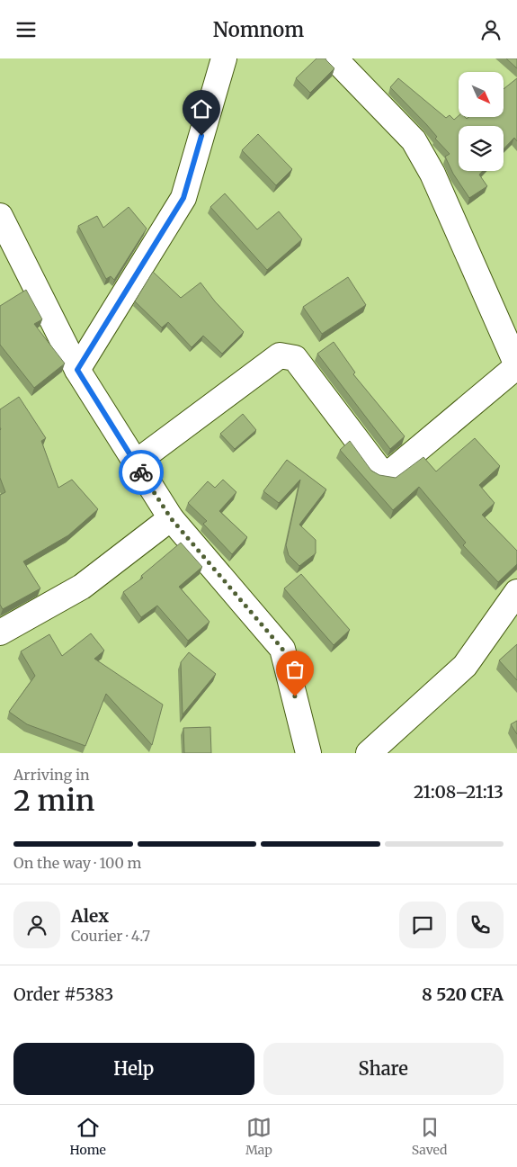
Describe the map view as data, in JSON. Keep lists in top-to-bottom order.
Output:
{
  "north": "bottom right",
  "page": {
    "header": "Nomnom",
    "heading": ["2 min", "Arriving in", "21:08–21:13"],
    "panel": [
      "Alex",
      "Courier · 4.7",
      "Order #5383",
      "8 520 CFA"
    ],
    "bar": "On the way · 100 m",
    "buttons": ["Help", "Share"],
    "tabs": ["Home", "Map", "Saved"]
  }
}
